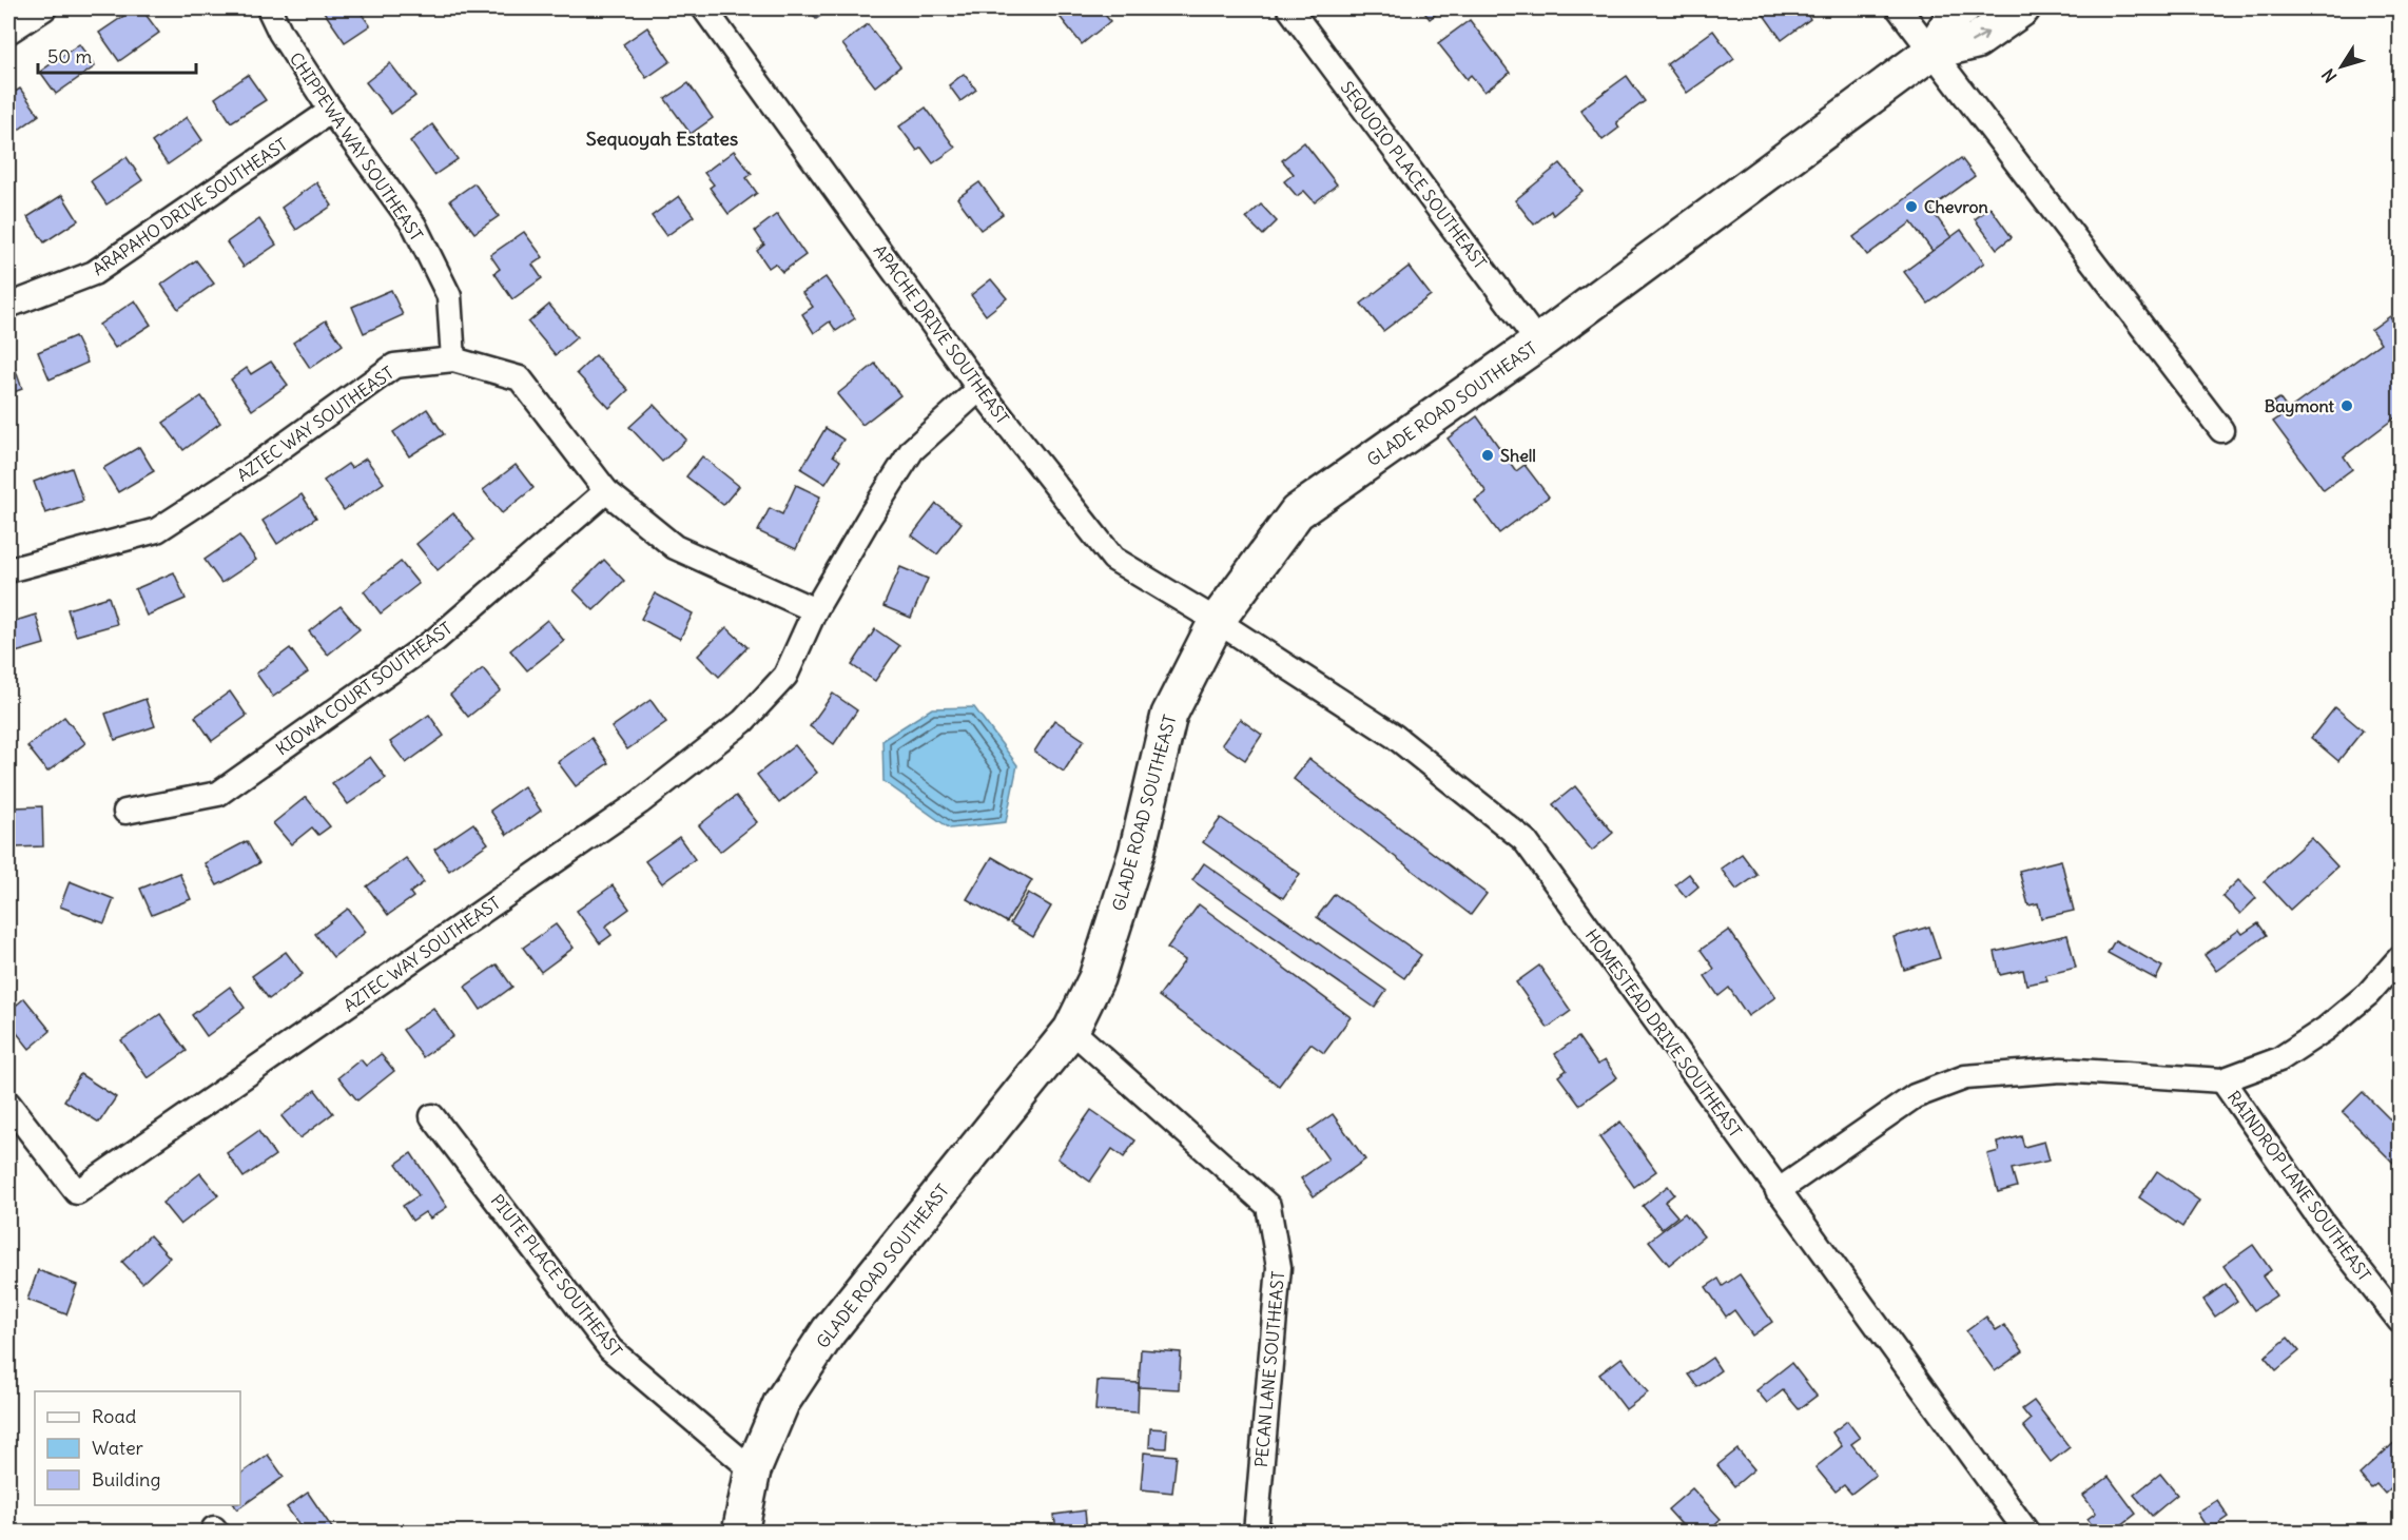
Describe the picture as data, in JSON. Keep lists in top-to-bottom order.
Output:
{
  "streets": {
    "street": [
      "CHIPPEWA WAY SOUTHEAST",
      "SEQUOIO PLACE SOUTHEAST",
      "ARAPAHO DRIVE SOUTHEAST",
      "APACHE DRIVE SOUTHEAST",
      "GLADE ROAD SOUTHEAST",
      "AZTEC WAY SOUTHEAST",
      "KIOWA COURT SOUTHEAST",
      "HOMESTEAD DRIVE SOUTHEAST",
      "RAINDROP LANE SOUTHEAST",
      "PIUTE PLACE SOUTHEAST",
      "PECAN LANE SOUTHEAST"
    ]
  },
  "crossings": [
    ["CHIPPEWA WAY SOUTHEAST", "ARAPAHO DRIVE SOUTHEAST"],
    ["CHIPPEWA WAY SOUTHEAST", "AZTEC WAY SOUTHEAST"],
    ["SEQUOIO PLACE SOUTHEAST", "GLADE ROAD SOUTHEAST"],
    ["APACHE DRIVE SOUTHEAST", "GLADE ROAD SOUTHEAST"],
    ["APACHE DRIVE SOUTHEAST", "AZTEC WAY SOUTHEAST"],
    ["APACHE DRIVE SOUTHEAST", "HOMESTEAD DRIVE SOUTHEAST"],
    ["GLADE ROAD SOUTHEAST", "HOMESTEAD DRIVE SOUTHEAST"],
    ["GLADE ROAD SOUTHEAST", "PIUTE PLACE SOUTHEAST"],
    ["GLADE ROAD SOUTHEAST", "PECAN LANE SOUTHEAST"],
    ["AZTEC WAY SOUTHEAST", "KIOWA COURT SOUTHEAST"]
  ],
  "districts": ["Sequoyah Estates"],
  "places": ["Chevron", "Baymont", "Shell"],
  "legend": ["Road", "Water", "Building"],
  "scale_bar": "50 m",
  "north": "bottom left"
}
